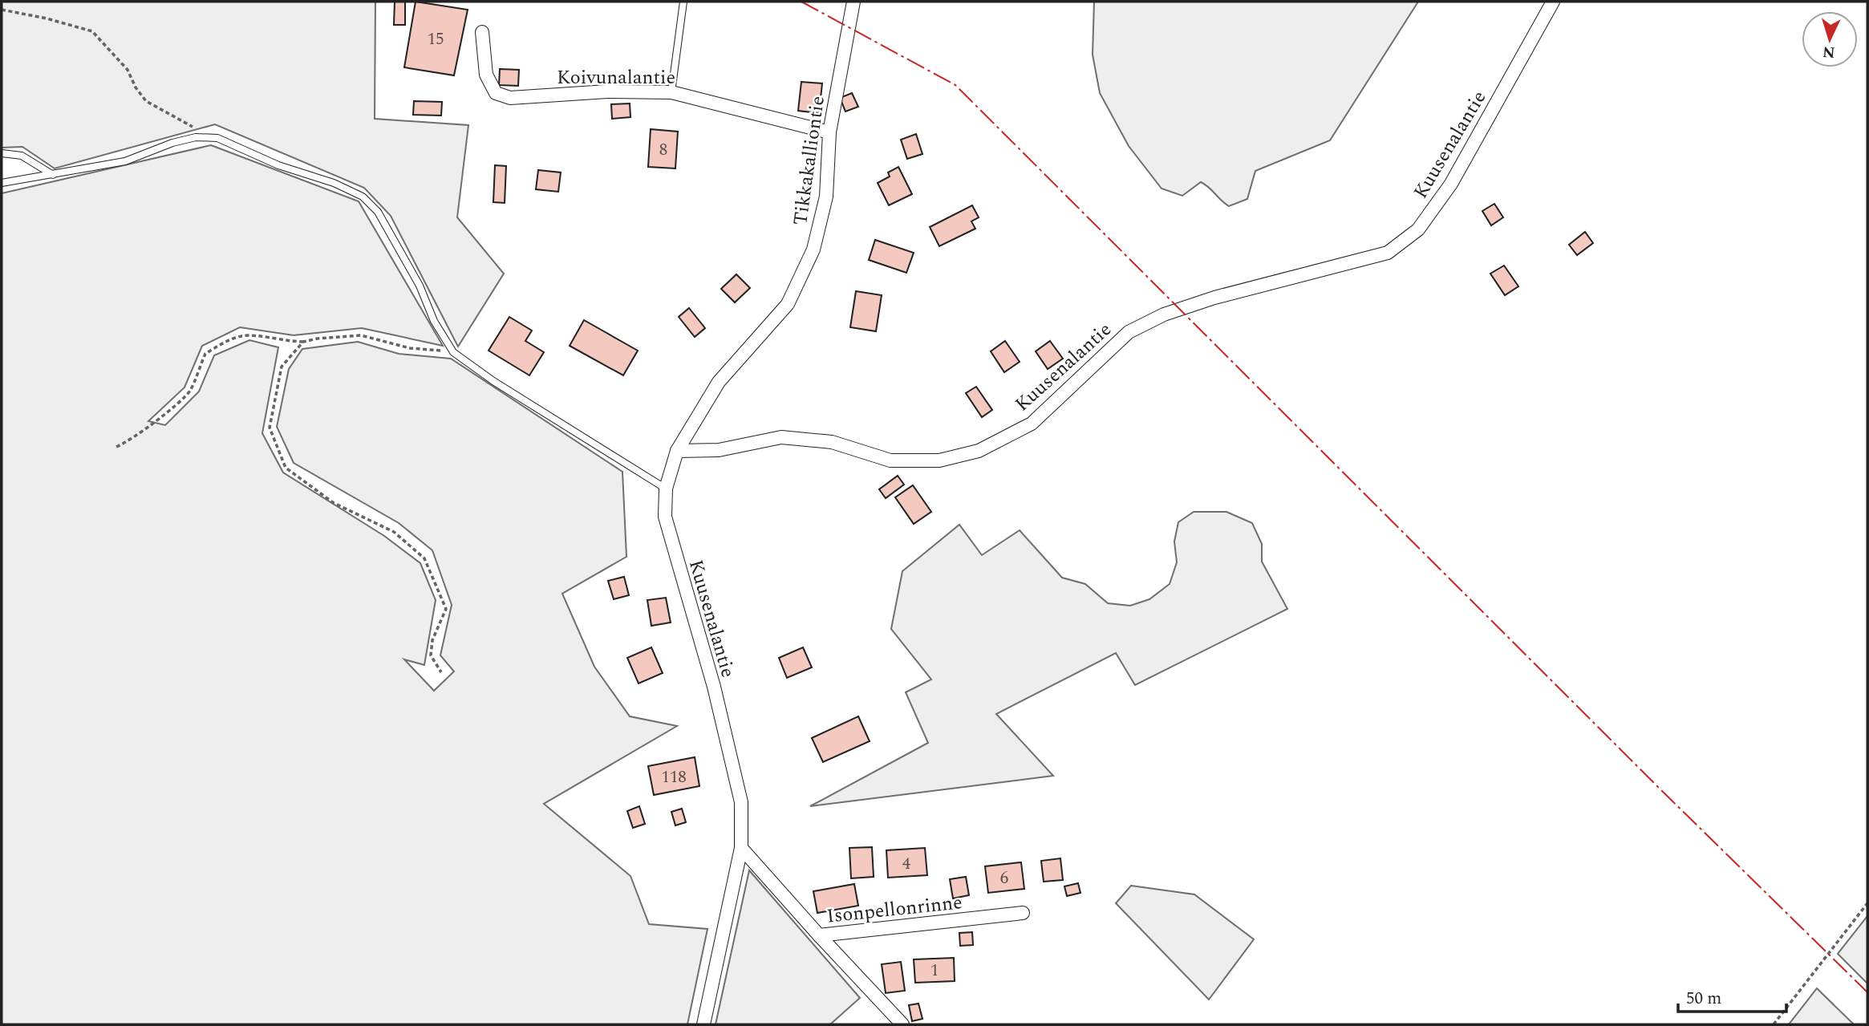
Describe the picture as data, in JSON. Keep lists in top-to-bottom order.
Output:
{
  "streets": {
    "street": [
      "Koivunalantie",
      "Kuusenalantie",
      "Tikkakalliontie",
      "Isonpellonrinne"
    ]
  },
  "crossings": [
    ["Koivunalantie", "Tikkakalliontie"],
    ["Kuusenalantie", "Tikkakalliontie"],
    ["Kuusenalantie", "Isonpellonrinne"]
  ],
  "house_numbers": [
    "15",
    "8",
    "118",
    "4",
    "6",
    "1"
  ],
  "scale_bar": "50 m",
  "north": "bottom"
}
